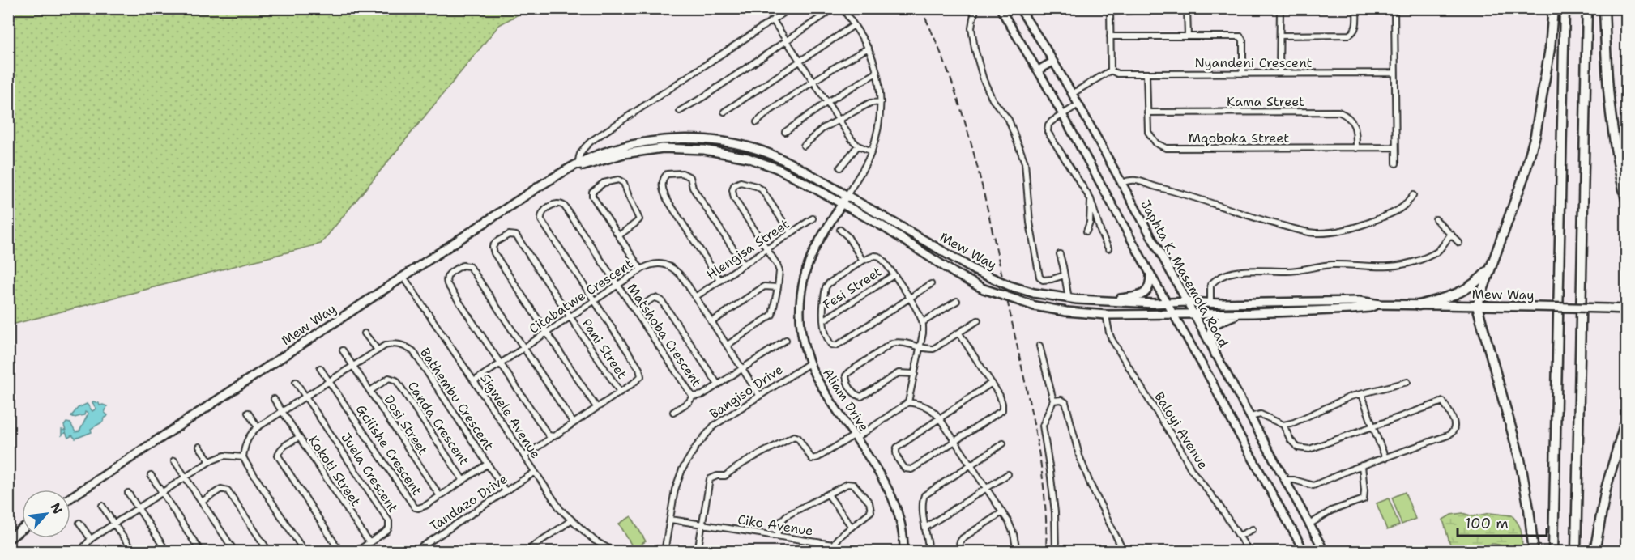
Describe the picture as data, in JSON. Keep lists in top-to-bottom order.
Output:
{
  "streets": {
    "main road": ["Mew Way", "Japhta K. Masemola Road", "Aliam Drive"],
    "street": [
      "Nyandeni Crescent",
      "Kama Street",
      "Mqoboka Street",
      "Hlengisa Street",
      "Fesi Street",
      "Citabatwe Crescent",
      "Matshoba Crescent",
      "Pani Street",
      "Bangiso Drive",
      "Bathembu Crescent",
      "Sigwele Avenue",
      "Canda Crescent",
      "Dosi Street",
      "Baloyi Avenue",
      "Gcilishe Crescent",
      "Kokoti Street",
      "Juela Crescent",
      "Tandazo Drive",
      "Ciko Avenue"
    ]
  },
  "crossings": [
    ["Nyandeni Crescent", "Mqoboka Street"],
    ["Kama Street", "Mqoboka Street"],
    ["Hlengisa Street", "Citabatwe Crescent"],
    ["Mew Way", "Japhta K. Masemola Road"],
    ["Mew Way", "Aliam Drive"],
    ["Mew Way", "Sigwele Avenue"],
    ["Mew Way", "Baloyi Avenue"],
    ["Citabatwe Crescent", "Matshoba Crescent"],
    ["Citabatwe Crescent", "Pani Street"],
    ["Citabatwe Crescent", "Bangiso Drive"],
    ["Citabatwe Crescent", "Sigwele Avenue"],
    ["Bangiso Drive", "Aliam Drive"],
    ["Bangiso Drive", "Ciko Avenue"],
    ["Bathembu Crescent", "Dosi Street"],
    ["Bathembu Crescent", "Gcilishe Crescent"],
    ["Bathembu Crescent", "Kokoti Street"],
    ["Bathembu Crescent", "Juela Crescent"],
    ["Bathembu Crescent", "Tandazo Drive"],
    ["Sigwele Avenue", "Tandazo Drive"],
    ["Canda Crescent", "Dosi Street"],
    ["Canda Crescent", "Gcilishe Crescent"],
    ["Dosi Street", "Gcilishe Crescent"],
    ["Kokoti Street", "Juela Crescent"]
  ],
  "scale_bar": "100 m",
  "north": "top right"
}
